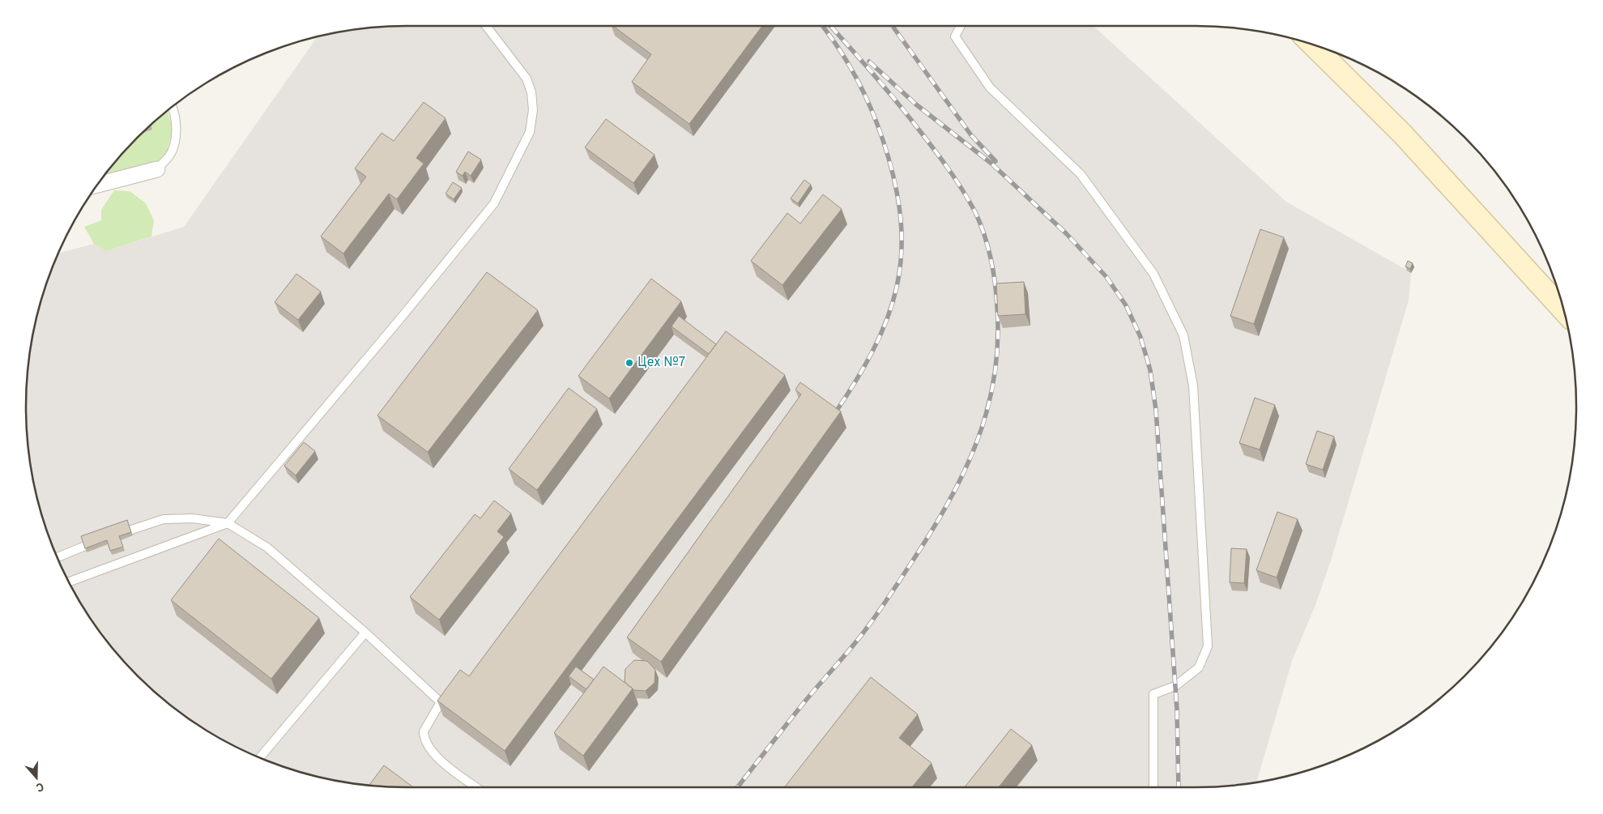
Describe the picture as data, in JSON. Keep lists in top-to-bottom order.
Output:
{
  "places": ["Цех №7"],
  "north": "bottom"
}
